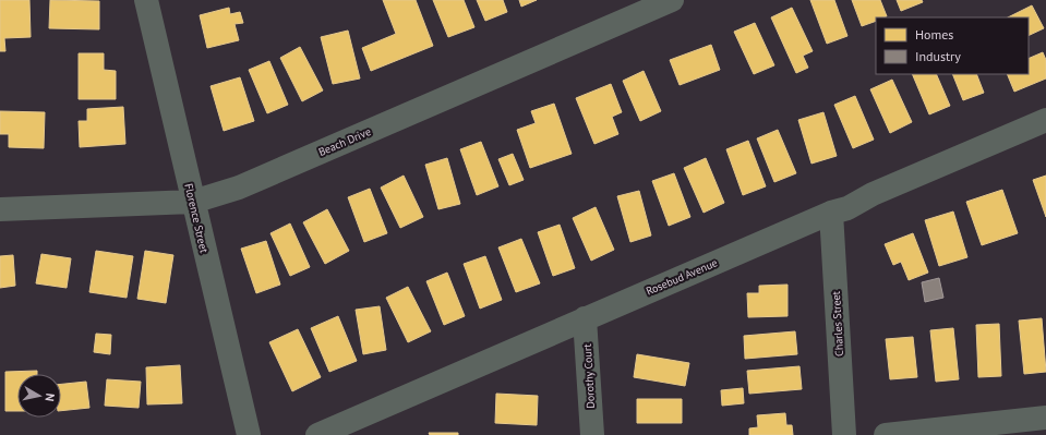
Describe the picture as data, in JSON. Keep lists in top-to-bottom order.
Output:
{
  "streets": {
    "street": [
      "Beach Drive",
      "Florence Street",
      "Rosebud Avenue",
      "Charles Street",
      "Dorothy Court"
    ]
  },
  "crossings": [
    ["Beach Drive", "Florence Street"],
    ["Rosebud Avenue", "Charles Street"],
    ["Rosebud Avenue", "Dorothy Court"]
  ],
  "legend": ["Homes", "Industry"],
  "north": "right"
}
